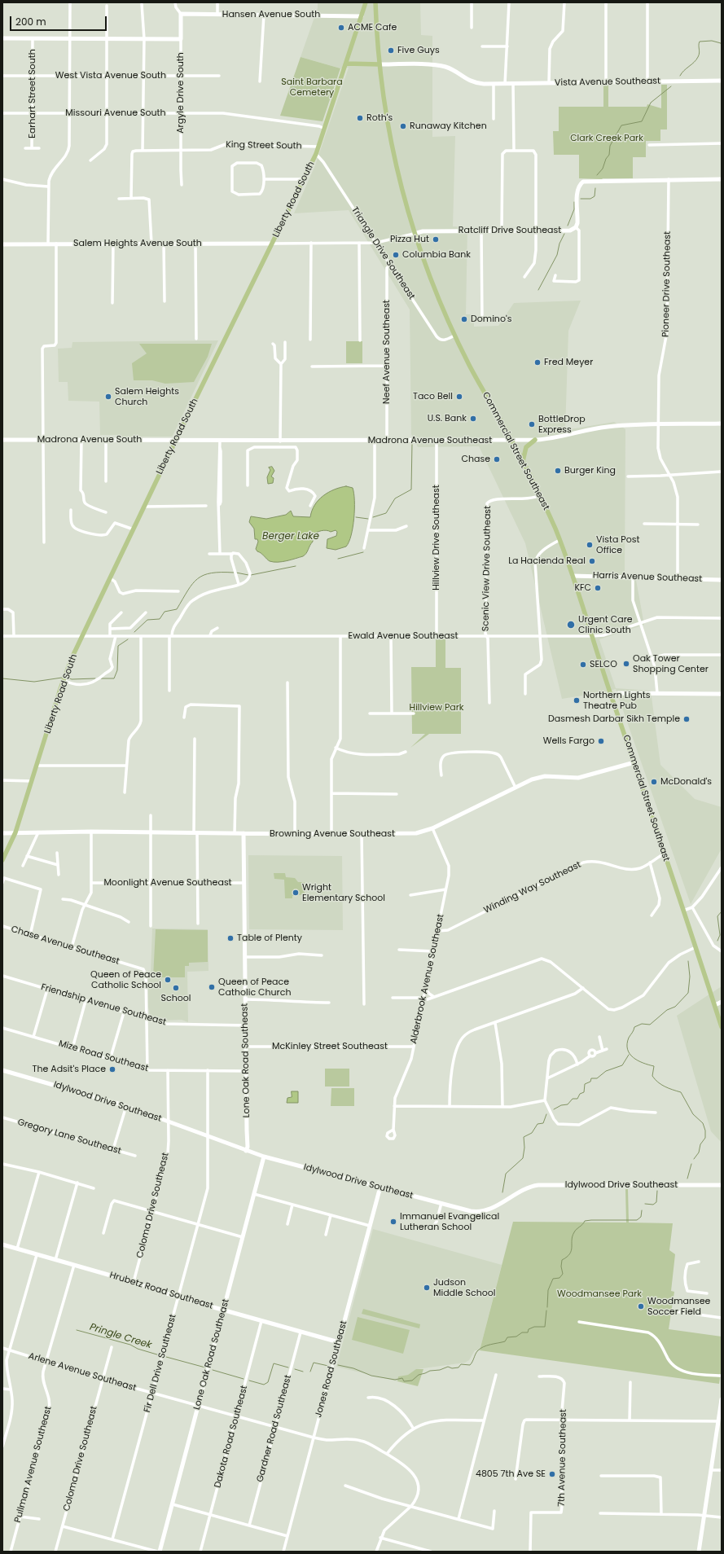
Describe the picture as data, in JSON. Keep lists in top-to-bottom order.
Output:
{
  "streets": {
    "main road": ["Vista Avenue Southeast", "Liberty Road South", "Commercial Street Southeast"],
    "street": [
      "Hansen Avenue South",
      "West Vista Avenue South",
      "Argyle Drive South",
      "Earhart Street South",
      "Missouri Avenue South",
      "King Street South",
      "Ratcliff Drive Southeast",
      "Salem Heights Avenue South",
      "Triangle Drive Southeast",
      "Pioneer Drive Southeast",
      "Neef Avenue Southeast",
      "Madrona Avenue South",
      "Madrona Avenue Southeast",
      "Hillview Drive Southeast",
      "Scenic View Drive Southeast",
      "Harris Avenue Southeast",
      "Ewald Avenue Southeast",
      "Browning Avenue Southeast",
      "Moonlight Avenue Southeast",
      "Winding Way Southeast",
      "Chase Avenue Southeast",
      "Alderbrook Avenue Southeast",
      "Friendship Avenue Southeast",
      "McKinley Street Southeast",
      "Mize Road Southeast",
      "Lone Oak Road Southeast",
      "Idylwood Drive Southeast",
      "Gregory Lane Southeast",
      "Coloma Drive Southeast",
      "Hrubetz Road Southeast",
      "Fir Dell Drive Southeast",
      "Jones Road Southeast",
      "Arlene Avenue Southeast",
      "Gardner Road Southeast",
      "Dakota Road Southeast",
      "7th Avenue Southeast",
      "Pullman Avenue Southeast"
    ]
  },
  "crossings": [
    ["Hansen Avenue South", "Argyle Drive South"],
    ["Hansen Avenue South", "Liberty Road South"],
    ["West Vista Avenue South", "Argyle Drive South"],
    ["West Vista Avenue South", "Earhart Street South"],
    ["Vista Avenue Southeast", "Liberty Road South"],
    ["Vista Avenue Southeast", "Commercial Street Southeast"],
    ["Argyle Drive South", "Missouri Avenue South"],
    ["Argyle Drive South", "King Street South"],
    ["Earhart Street South", "Missouri Avenue South"],
    ["Missouri Avenue South", "Liberty Road South"],
    ["King Street South", "Liberty Road South"],
    ["Liberty Road South", "Ratcliff Drive Southeast"],
    ["Liberty Road South", "Salem Heights Avenue South"],
    ["Liberty Road South", "Triangle Drive Southeast"],
    ["Liberty Road South", "Madrona Avenue South"],
    ["Liberty Road South", "Madrona Avenue Southeast"],
    ["Liberty Road South", "Ewald Avenue Southeast"],
    ["Liberty Road South", "Browning Avenue Southeast"],
    ["Ratcliff Drive Southeast", "Salem Heights Avenue South"],
    ["Ratcliff Drive Southeast", "Triangle Drive Southeast"],
    ["Ratcliff Drive Southeast", "Commercial Street Southeast"],
    ["Triangle Drive Southeast", "Neef Avenue Southeast"],
    ["Triangle Drive Southeast", "Commercial Street Southeast"],
    ["Pioneer Drive Southeast", "Madrona Avenue Southeast"],
    ["Pioneer Drive Southeast", "Harris Avenue Southeast"],
    ["Neef Avenue Southeast", "Madrona Avenue Southeast"],
    ["Madrona Avenue South", "Madrona Avenue Southeast"],
    ["Madrona Avenue Southeast", "Commercial Street Southeast"],
    ["Madrona Avenue Southeast", "Hillview Drive Southeast"],
    ["Commercial Street Southeast", "Scenic View Drive Southeast"],
    ["Commercial Street Southeast", "Harris Avenue Southeast"],
    ["Commercial Street Southeast", "Ewald Avenue Southeast"],
    ["Commercial Street Southeast", "Browning Avenue Southeast"],
    ["Commercial Street Southeast", "Winding Way Southeast"],
    ["Hillview Drive Southeast", "Ewald Avenue Southeast"],
    ["Scenic View Drive Southeast", "Ewald Avenue Southeast"],
    ["Browning Avenue Southeast", "Alderbrook Avenue Southeast"],
    ["Browning Avenue Southeast", "Lone Oak Road Southeast"],
    ["Moonlight Avenue Southeast", "Lone Oak Road Southeast"],
    ["Winding Way Southeast", "Alderbrook Avenue Southeast"],
    ["Chase Avenue Southeast", "Friendship Avenue Southeast"],
    ["Alderbrook Avenue Southeast", "McKinley Street Southeast"],
    ["Friendship Avenue Southeast", "Lone Oak Road Southeast"],
    ["McKinley Street Southeast", "Lone Oak Road Southeast"],
    ["Mize Road Southeast", "Lone Oak Road Southeast"],
    ["Mize Road Southeast", "Coloma Drive Southeast"],
    ["Mize Road Southeast", "Fir Dell Drive Southeast"],
    ["Lone Oak Road Southeast", "Idylwood Drive Southeast"],
    ["Lone Oak Road Southeast", "Hrubetz Road Southeast"],
    ["Lone Oak Road Southeast", "Arlene Avenue Southeast"],
    ["Idylwood Drive Southeast", "Coloma Drive Southeast"],
    ["Idylwood Drive Southeast", "Fir Dell Drive Southeast"],
    ["Idylwood Drive Southeast", "Jones Road Southeast"],
    ["Coloma Drive Southeast", "Hrubetz Road Southeast"],
    ["Coloma Drive Southeast", "Arlene Avenue Southeast"],
    ["Hrubetz Road Southeast", "Fir Dell Drive Southeast"],
    ["Hrubetz Road Southeast", "Jones Road Southeast"],
    ["Hrubetz Road Southeast", "Gardner Road Southeast"],
    ["Hrubetz Road Southeast", "Dakota Road Southeast"],
    ["Hrubetz Road Southeast", "Pullman Avenue Southeast"],
    ["Fir Dell Drive Southeast", "Arlene Avenue Southeast"],
    ["Jones Road Southeast", "Arlene Avenue Southeast"],
    ["Arlene Avenue Southeast", "Gardner Road Southeast"],
    ["Arlene Avenue Southeast", "Dakota Road Southeast"],
    ["Arlene Avenue Southeast", "Pullman Avenue Southeast"]
  ],
  "water": ["Berger Lake", "Pringle Creek"],
  "parks": [
    "Saint Barbara Cemetery",
    "Clark Creek Park",
    "Hillview Park",
    "Woodmansee Park"
  ],
  "places": [
    "ACME Cafe",
    "Five Guys",
    "Roth's",
    "Runaway Kitchen",
    "Pizza Hut",
    "Columbia Bank",
    "Domino's",
    "Fred Meyer",
    "Salem Heights Church",
    "Taco Bell",
    "U.S. Bank",
    "BottleDrop Express",
    "Chase",
    "Burger King",
    "Vista Post Office",
    "La Hacienda Real",
    "KFC",
    "Urgent Care Clinic South",
    "Oak Tower Shopping Center",
    "SELCO",
    "Northern Lights Theatre Pub",
    "Dasmesh Darbar Sikh Temple",
    "Wells Fargo",
    "McDonald's",
    "Wright Elementary School",
    "Table of Plenty",
    "Queen of Peace Catholic School",
    "Queen of Peace Catholic Church",
    "School",
    "The Adsit's Place",
    "Immanuel Evangelical Lutheran School",
    "Judson Middle School",
    "Woodmansee Soccer Field",
    "4805 7th Ave SE"
  ],
  "scale_bar": "200 m"
}
